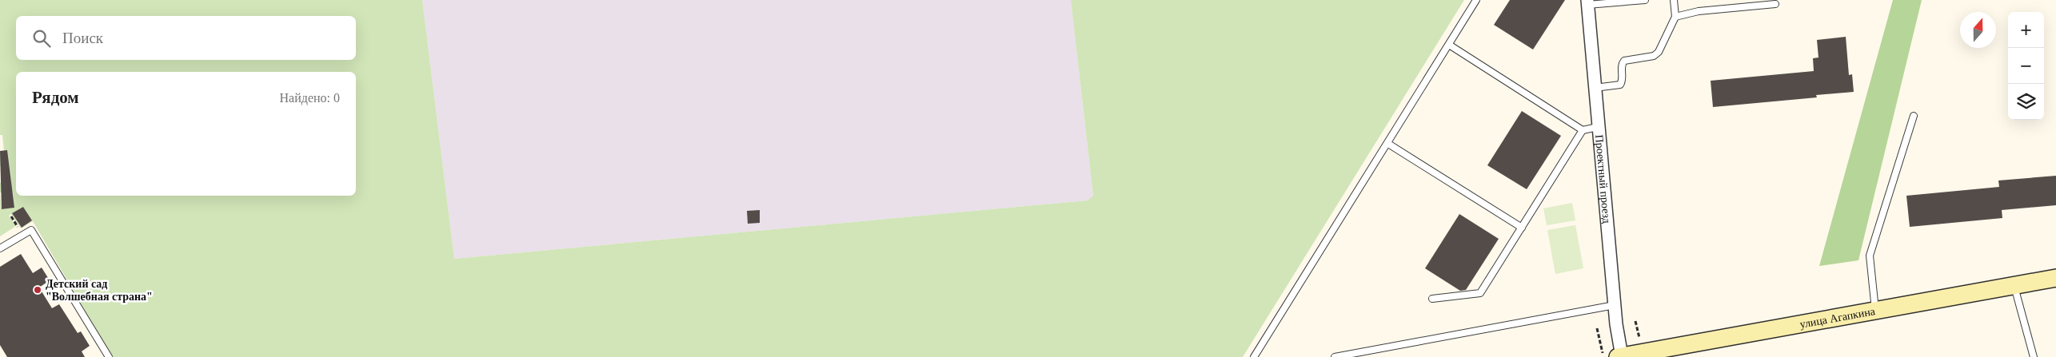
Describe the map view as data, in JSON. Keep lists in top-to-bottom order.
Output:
{
  "streets": {
    "main road": ["улица Агапкина"],
    "street": ["Проектный проезд"]
  },
  "crossings": [
    ["Проектный проезд", "улица Агапкина"]
  ],
  "places": ["Детский сад \"Волшебная страна\""],
  "north": "top",
  "page": {
    "map_buttons": ["+", "−"],
    "search": "Поиск",
    "heading": ["Рядом", "Найдено: 0"]
  }
}
